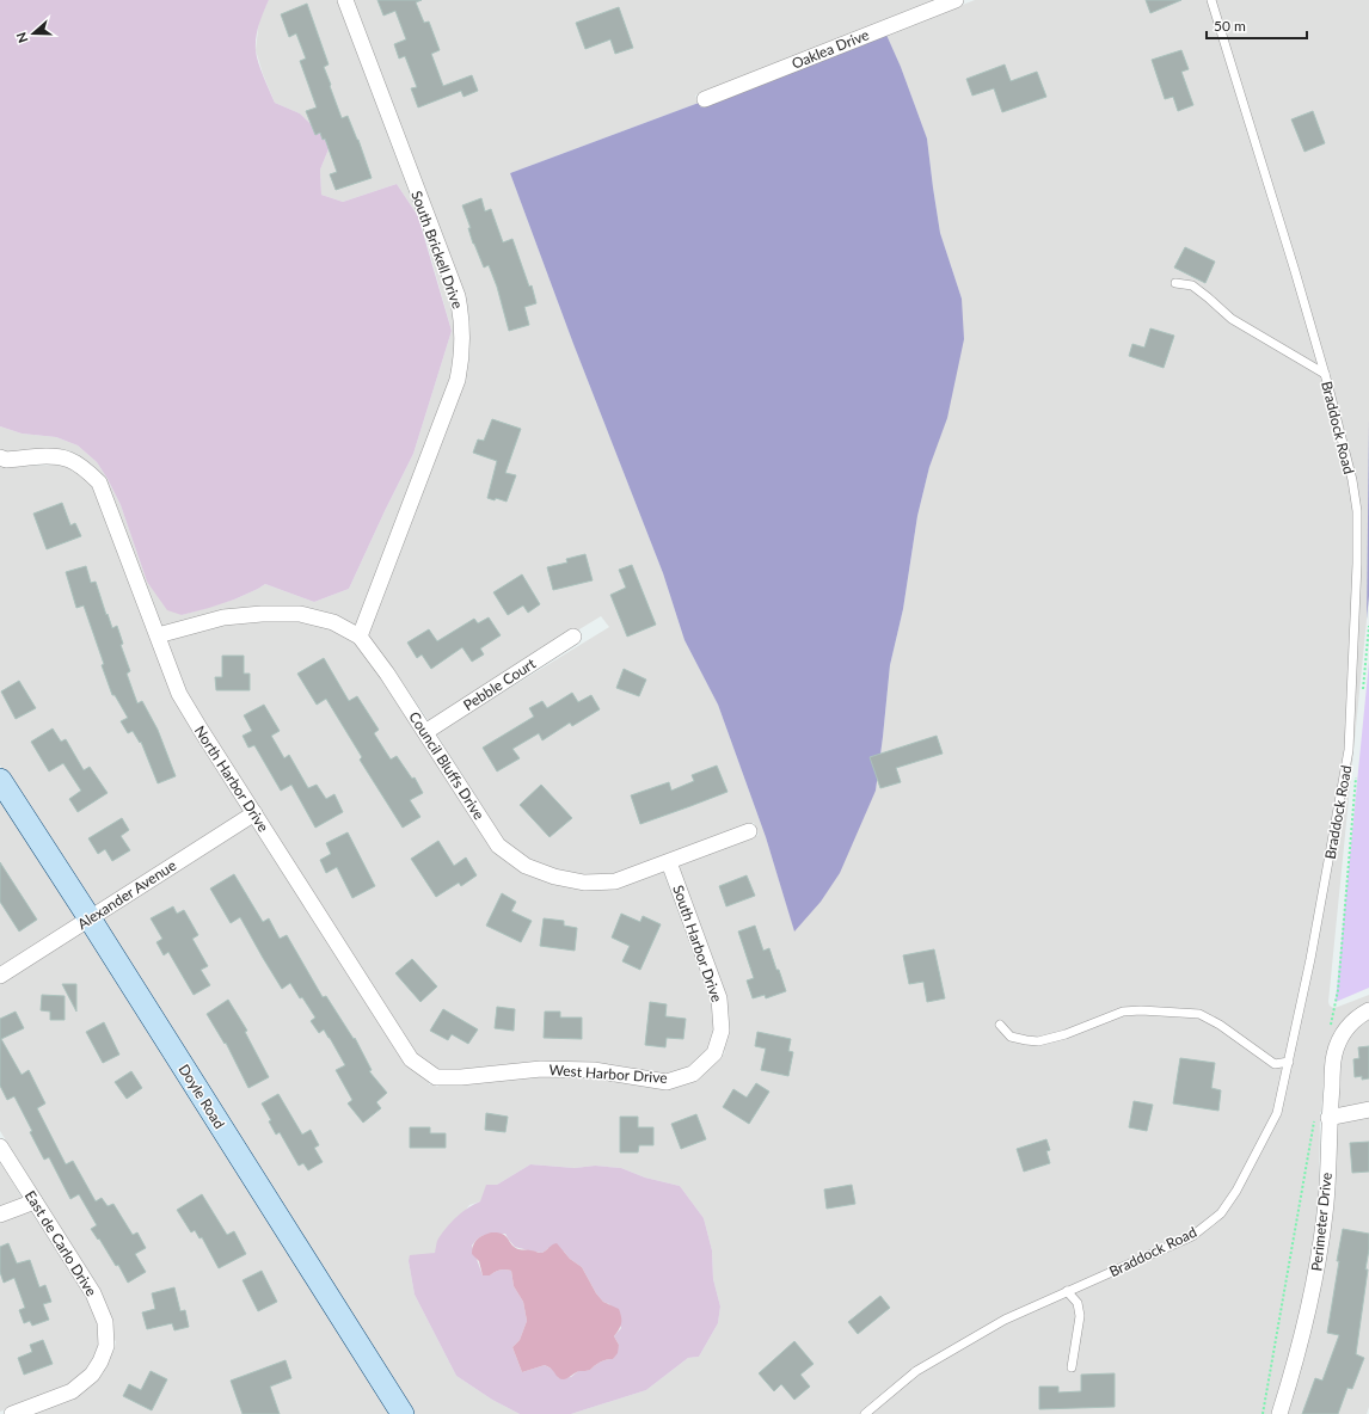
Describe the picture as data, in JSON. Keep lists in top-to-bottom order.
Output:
{
  "streets": {
    "main road": ["Doyle Road"],
    "street": [
      "Oaklea Drive",
      "South Brickell Drive",
      "Pebble Court",
      "Council Bluffs Drive",
      "North Harbor Drive",
      "Alexander Avenue",
      "South Harbor Drive",
      "West Harbor Drive",
      "Perimeter Drive",
      "East de Carlo Drive"
    ],
    "lane": ["Braddock Road"]
  },
  "crossings": [
    ["South Brickell Drive", "Council Bluffs Drive"],
    ["Pebble Court", "Council Bluffs Drive"],
    ["Council Bluffs Drive", "North Harbor Drive"],
    ["Council Bluffs Drive", "South Harbor Drive"],
    ["North Harbor Drive", "Alexander Avenue"],
    ["North Harbor Drive", "West Harbor Drive"],
    ["Alexander Avenue", "Doyle Road"],
    ["South Harbor Drive", "West Harbor Drive"]
  ],
  "scale_bar": "50 m",
  "north": "left"
}
